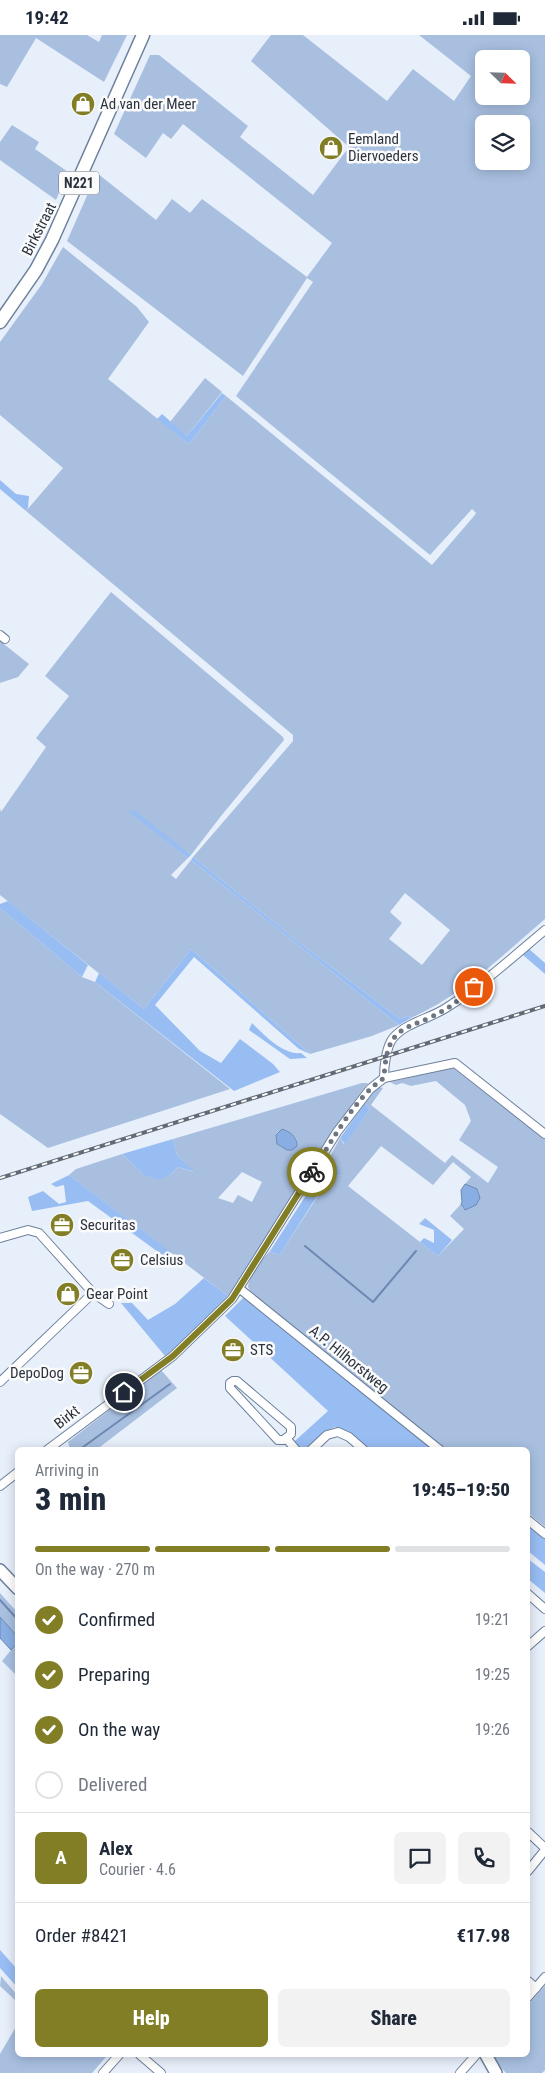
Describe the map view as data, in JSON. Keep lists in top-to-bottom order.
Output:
{
  "streets": {
    "main road": ["N221", "Birkstraat"],
    "street": ["A.P. Hilhorstweg", "Birkt"]
  },
  "crossings": [
    ["A.P. Hilhorstweg", "Birkt"]
  ],
  "places": {
    "shop": ["Ad van der Meer", "Eemland Diervoeders", "Gear Point"],
    "office": [
      "Securitas",
      "Celsius",
      "STS",
      "DepoDog"
    ]
  },
  "north": "bottom right",
  "page": {
    "status": "19:42",
    "heading": ["3 min", "Arriving in", "19:45–19:50"],
    "panel": [
      "Alex",
      "Courier · 4.6",
      "Order #8421",
      "€17.98"
    ],
    "bar": "On the way · 270 m",
    "list": [
      ["Confirmed", "19:21"],
      ["Preparing", "19:25"],
      ["On the way", "19:26"],
      "Delivered"
    ],
    "round": "A",
    "buttons": ["Help", "Share"]
  }
}
